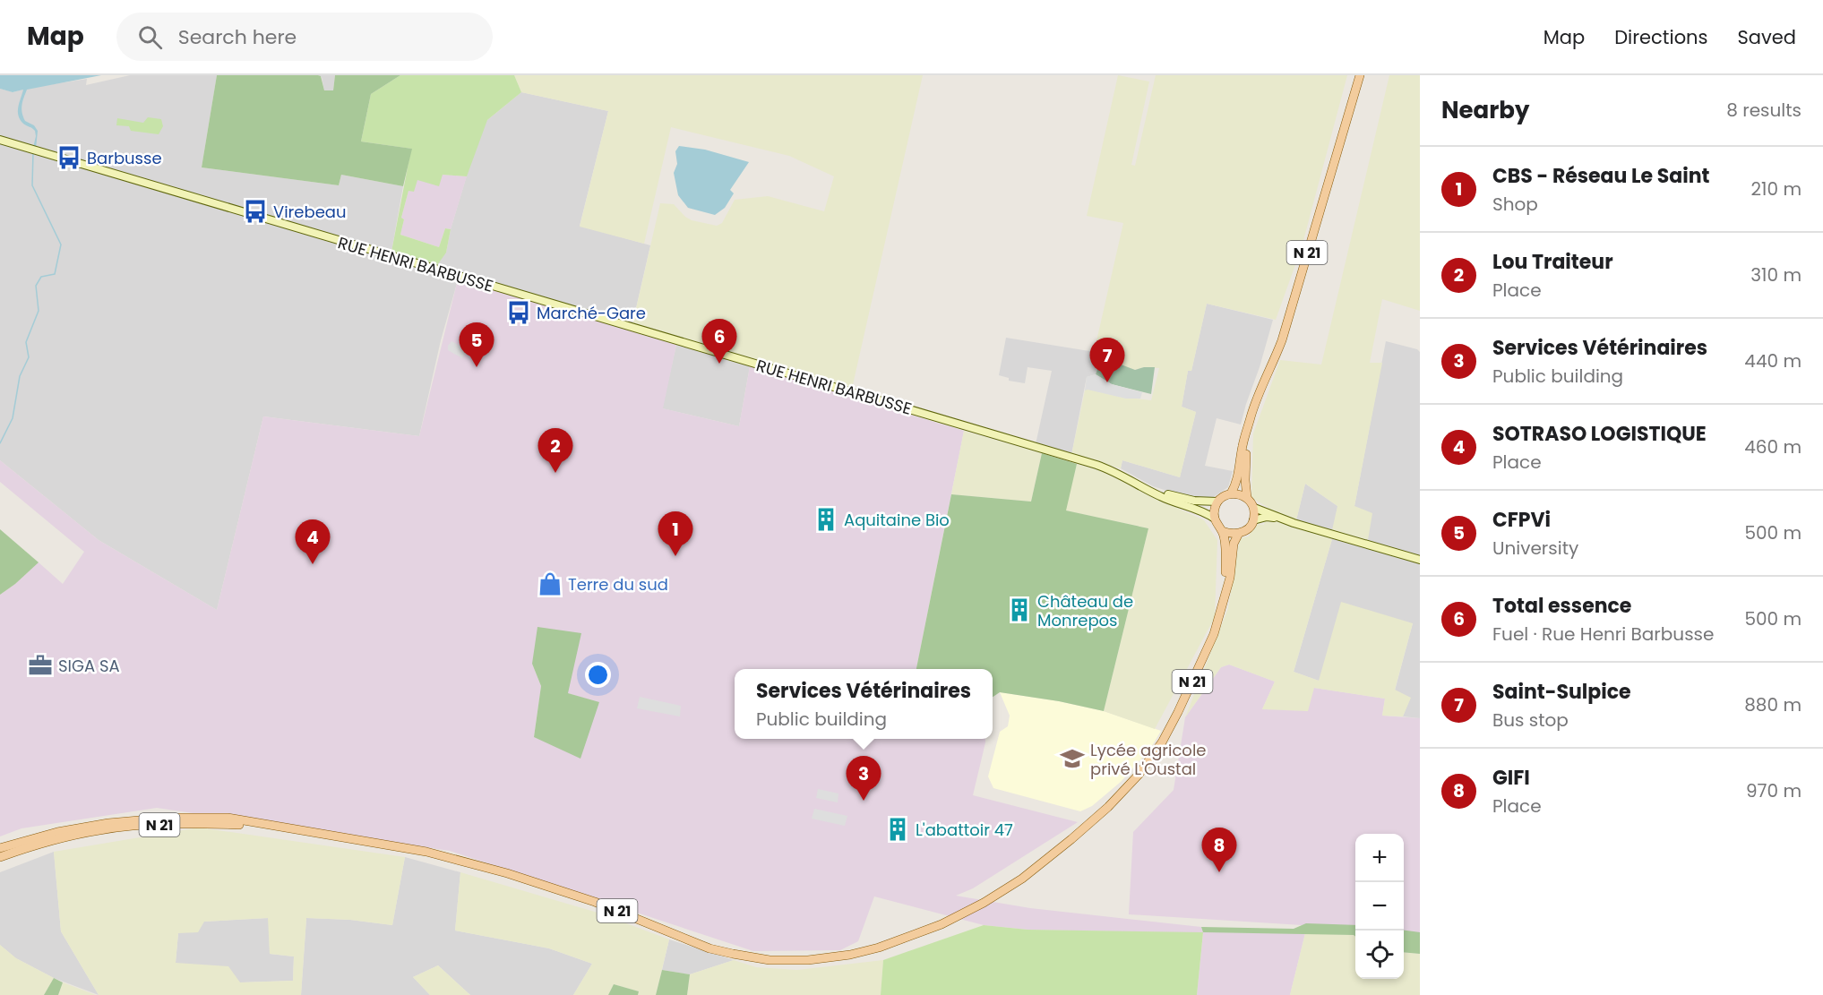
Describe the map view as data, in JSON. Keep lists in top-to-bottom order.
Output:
{
  "streets": {
    "main road": ["N 21", "RUE HENRI BARBUSSE"]
  },
  "crossings": [
    ["N 21", "RUE HENRI BARBUSSE"]
  ],
  "places": {
    "bus stop": ["Barbusse", "Virebeau", "Marché-Gare"],
    "building": ["Aquitaine Bio", "Château de Monrepos", "L'abattoir 47"],
    "shop": ["Terre du sud"],
    "office": ["SIGA SA"],
    "school or university": ["Lycée agricole privé L'Oustal"]
  },
  "page": {
    "header": "Map",
    "search": "Search here",
    "nav": ["Map", "Directions", "Saved"],
    "heading": ["Nearby", "8 results"],
    "list": [
      {
        "mark": "1",
        "name": "CBS - Réseau Le Saint",
        "note": "Shop",
        "value": "210 m"
      },
      {
        "mark": "2",
        "name": "Lou Traiteur",
        "note": "Place",
        "value": "310 m"
      },
      {
        "mark": "3",
        "name": "Services Vétérinaires",
        "note": "Public building",
        "value": "440 m"
      },
      {
        "mark": "4",
        "name": "SOTRASO LOGISTIQUE",
        "note": "Place",
        "value": "460 m"
      },
      {
        "mark": "5",
        "name": "CFPVi",
        "note": "University",
        "value": "500 m"
      },
      {
        "mark": "6",
        "name": "Total essence",
        "note": "Fuel · Rue Henri Barbusse",
        "value": "500 m"
      },
      {
        "mark": "7",
        "name": "Saint-Sulpice",
        "note": "Bus stop",
        "value": "880 m"
      },
      {
        "mark": "8",
        "name": "GIFI",
        "note": "Place",
        "value": "970 m"
      }
    ],
    "pins": [
      "6",
      "5",
      "7",
      "2",
      "1",
      "4",
      "3",
      "8"
    ],
    "popup": ["Services Vétérinaires", "Public building"],
    "map_buttons": ["+", "−"]
  }
}
